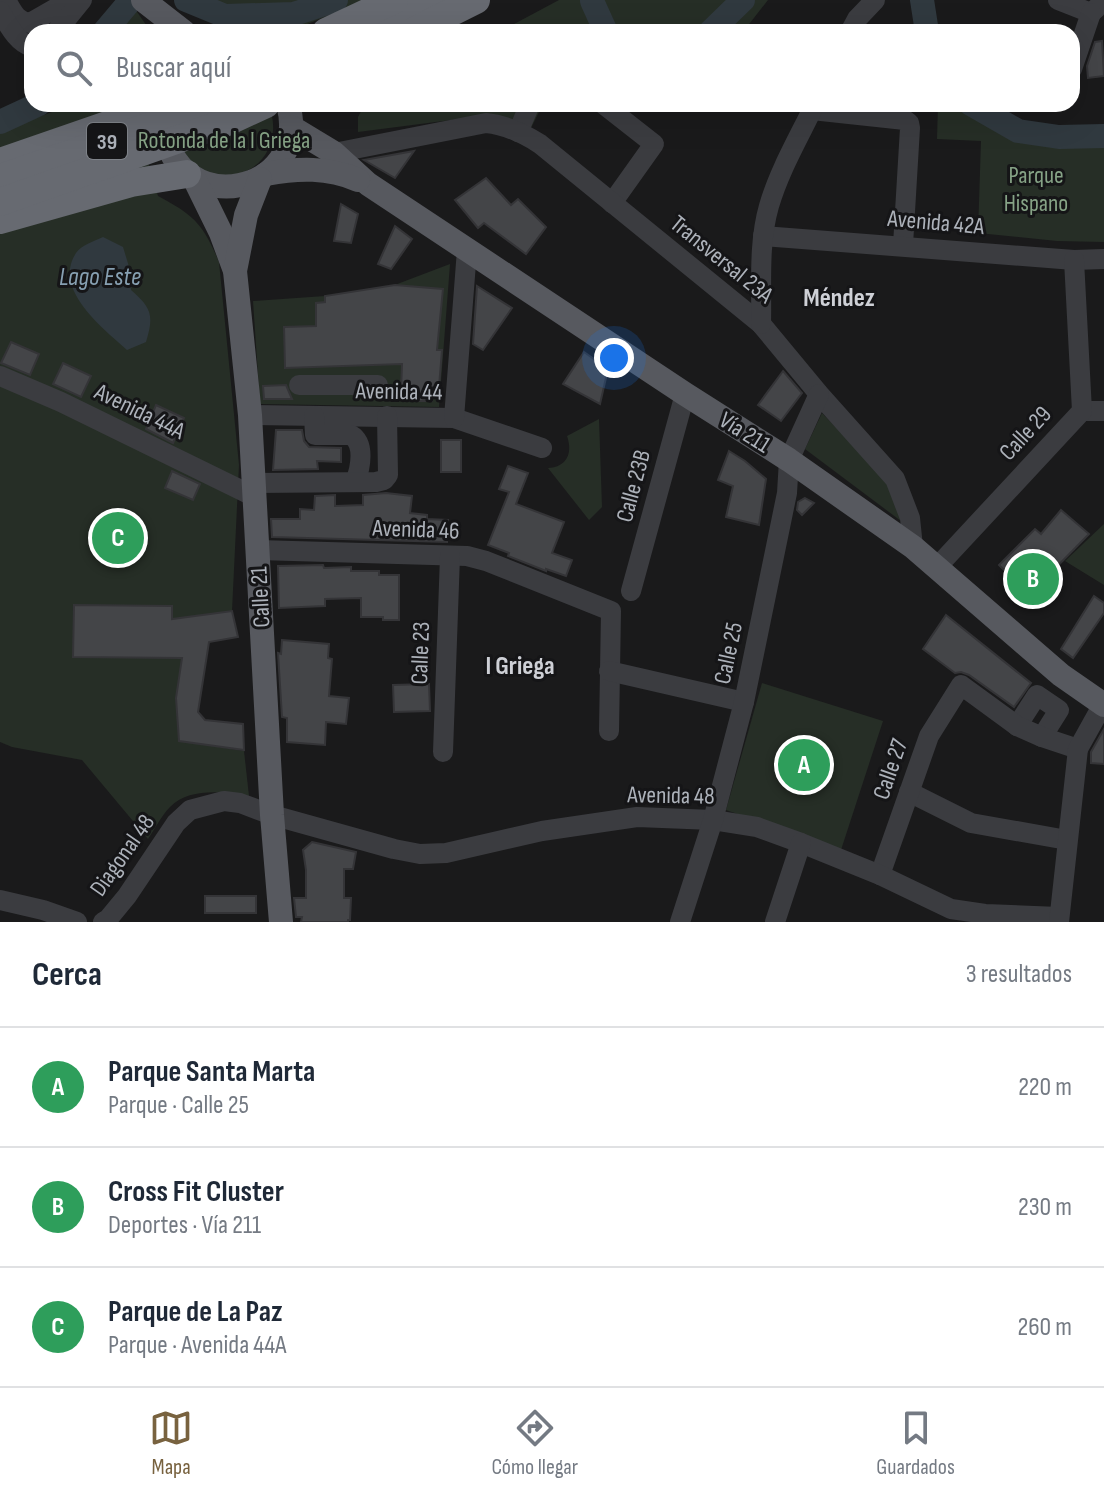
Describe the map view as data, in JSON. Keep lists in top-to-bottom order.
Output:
{
  "streets": {
    "highway": ["39"],
    "main road": ["Vía 211", "Calle 21"],
    "street": [
      "Avenida 42A",
      "Transversal 23A",
      "Avenida 44",
      "Avenida 44A",
      "Calle 29",
      "Calle 23B",
      "Avenida 46",
      "Calle 23",
      "Calle 25",
      "Calle 27",
      "Avenida 48",
      "Diagonal 48"
    ]
  },
  "crossings": [
    ["Avenida 42A", "Calle 29"],
    ["Transversal 23A", "Vía 211"],
    ["Transversal 23A", "Calle 25"],
    ["Avenida 44", "Vía 211"],
    ["Avenida 44", "Calle 21"],
    ["Avenida 44A", "Calle 21"],
    ["Vía 211", "Calle 29"],
    ["Vía 211", "Calle 23B"],
    ["Vía 211", "Calle 21"],
    ["Vía 211", "Calle 25"],
    ["Avenida 46", "Calle 21"],
    ["Avenida 46", "Calle 23"],
    ["Calle 21", "Avenida 48"],
    ["Calle 21", "Diagonal 48"],
    ["Calle 25", "Avenida 48"],
    ["Calle 27", "Avenida 48"],
    ["Avenida 48", "Diagonal 48"]
  ],
  "districts": ["Méndez", "I Griega"],
  "water": ["Lago Este"],
  "parks": ["Rotonda de la I Griega", "Parque Hispano"],
  "page": {
    "search": "Buscar aquí",
    "pins": ["C", "B", "A"],
    "heading": ["Cerca", "3 resultados"],
    "list": [
      {
        "mark": "A",
        "name": "Parque Santa Marta",
        "note": "Parque · Calle 25",
        "value": "220 m"
      },
      {
        "mark": "B",
        "name": "Cross Fit Cluster",
        "note": "Deportes · Vía 211",
        "value": "230 m"
      },
      {
        "mark": "C",
        "name": "Parque de La Paz",
        "note": "Parque · Avenida 44A",
        "value": "260 m"
      }
    ],
    "nav": ["Mapa", "Cómo llegar", "Guardados"]
  }
}
